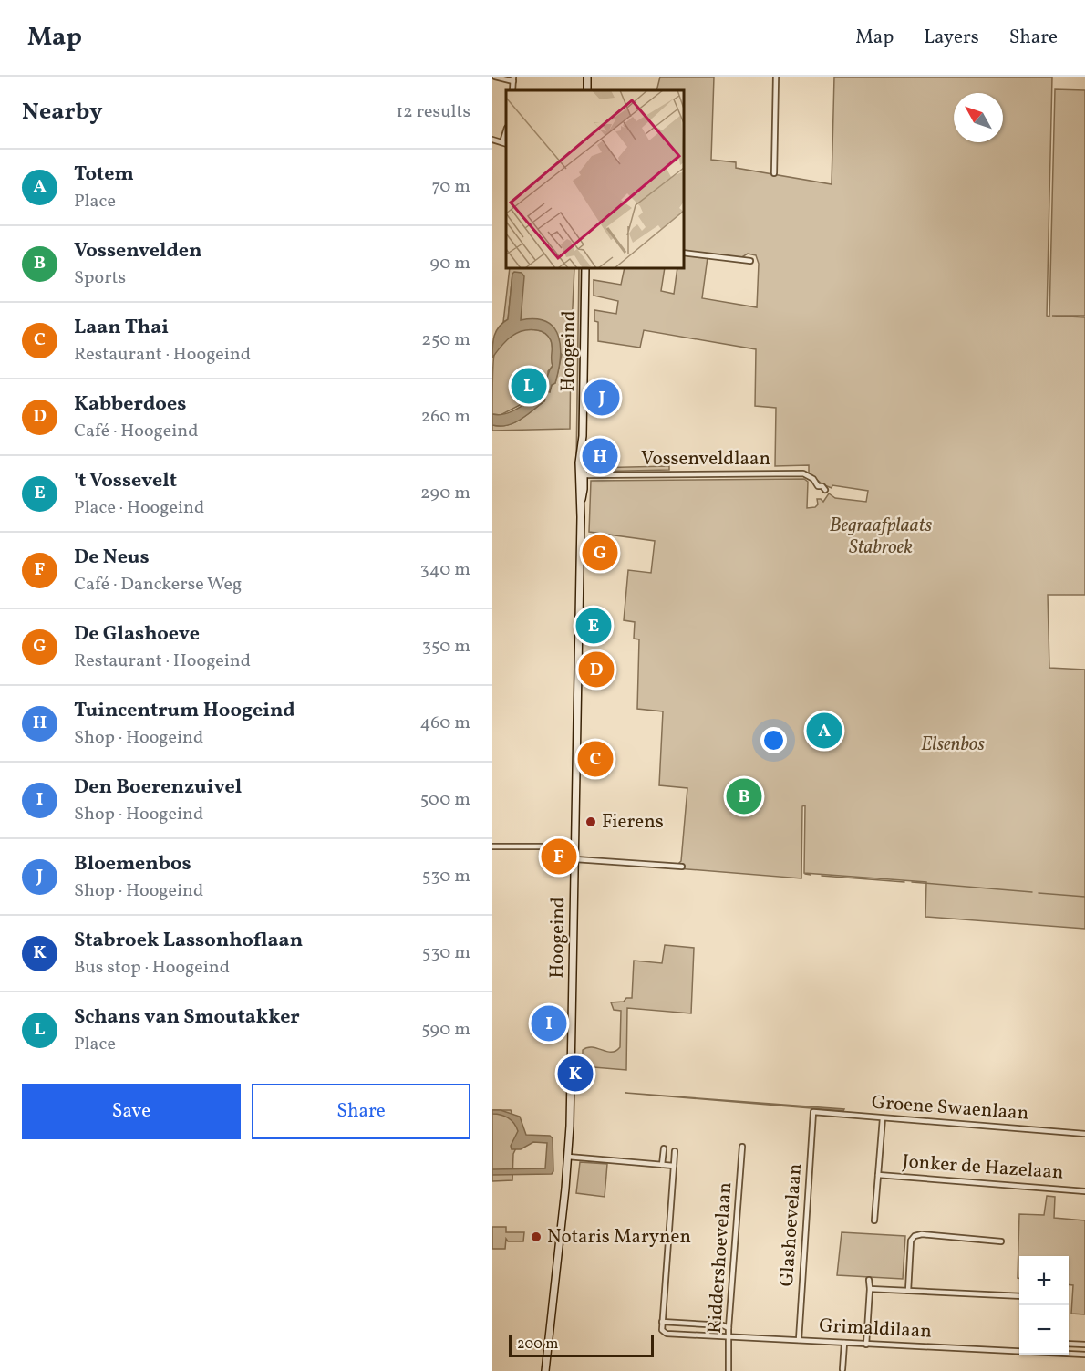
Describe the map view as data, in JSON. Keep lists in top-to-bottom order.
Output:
{
  "streets": {
    "main road": ["Hoogeind"],
    "street": [
      "Vossenveldlaan",
      "Groene Swaenlaan",
      "Jonker de Hazelaan",
      "Glashoevelaan",
      "Riddershoevelaan",
      "Grimaldilaan"
    ]
  },
  "crossings": [
    ["Hoogeind", "Vossenveldlaan"],
    ["Groene Swaenlaan", "Glashoevelaan"],
    ["Glashoevelaan", "Grimaldilaan"],
    ["Riddershoevelaan", "Grimaldilaan"]
  ],
  "parks": ["Begraafplaats Stabroek", "Elsenbos"],
  "places": ["Fierens", "Notaris Marynen"],
  "scale_bar": "200 m",
  "north": "top left",
  "page": {
    "header": "Map",
    "nav": ["Map", "Layers", "Share"],
    "heading": ["Nearby", "12 results"],
    "list": [
      {
        "mark": "A",
        "name": "Totem",
        "note": "Place",
        "value": "70 m"
      },
      {
        "mark": "B",
        "name": "Vossenvelden",
        "note": "Sports",
        "value": "90 m"
      },
      {
        "mark": "C",
        "name": "Laan Thai",
        "note": "Restaurant · Hoogeind",
        "value": "250 m"
      },
      {
        "mark": "D",
        "name": "Kabberdoes",
        "note": "Café · Hoogeind",
        "value": "260 m"
      },
      {
        "mark": "E",
        "name": "'t Vossevelt",
        "note": "Place · Hoogeind",
        "value": "290 m"
      },
      {
        "mark": "F",
        "name": "De Neus",
        "note": "Café · Danckerse Weg",
        "value": "340 m"
      },
      {
        "mark": "G",
        "name": "De Glashoeve",
        "note": "Restaurant · Hoogeind",
        "value": "350 m"
      },
      {
        "mark": "H",
        "name": "Tuincentrum Hoogeind",
        "note": "Shop · Hoogeind",
        "value": "460 m"
      },
      {
        "mark": "I",
        "name": "Den Boerenzuivel",
        "note": "Shop · Hoogeind",
        "value": "500 m"
      },
      {
        "mark": "J",
        "name": "Bloemenbos",
        "note": "Shop · Hoogeind",
        "value": "530 m"
      },
      {
        "mark": "K",
        "name": "Stabroek Lassonhoflaan",
        "note": "Bus stop · Hoogeind",
        "value": "530 m"
      },
      {
        "mark": "L",
        "name": "Schans van Smoutakker",
        "note": "Place",
        "value": "590 m"
      }
    ],
    "pins": [
      "L",
      "J",
      "H",
      "G",
      "E",
      "D",
      "A",
      "C",
      "B",
      "F",
      "I",
      "K"
    ],
    "buttons": ["Save", "Share"],
    "map_buttons": ["+", "−"],
    "scale": "200 m"
  }
}
